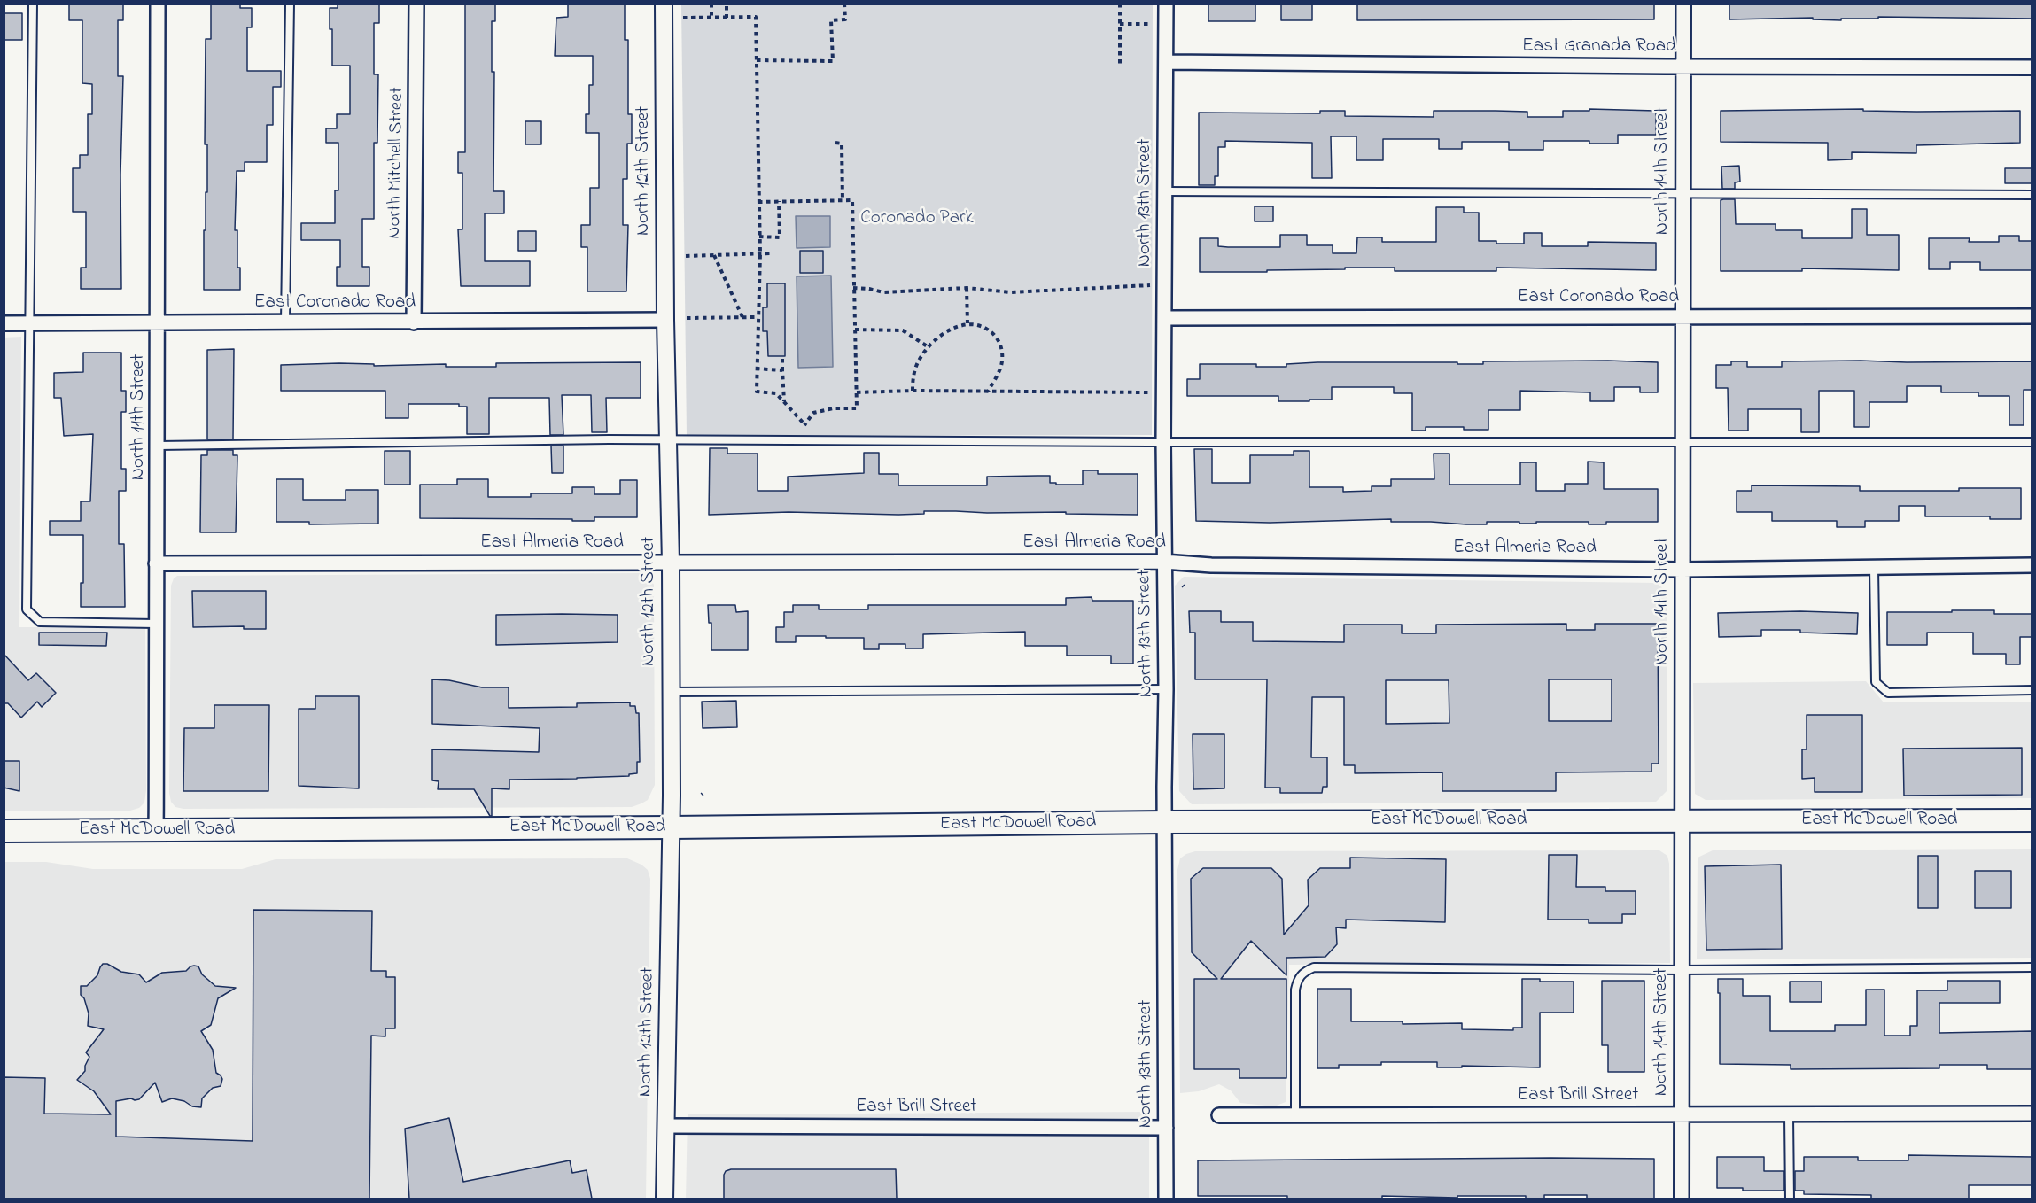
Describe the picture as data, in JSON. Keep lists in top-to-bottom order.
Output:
{
  "streets": {
    "main road": ["East McDowell Road"],
    "street": [
      "East Granada Road",
      "North Mitchell Street",
      "North 12th Street",
      "North 14th Street",
      "North 13th Street",
      "East Coronado Road",
      "North 11th Street",
      "East Almeria Road",
      "East Brill Street"
    ]
  },
  "crossings": [
    ["East Granada Road", "North 14th Street"],
    ["East Granada Road", "North 13th Street"],
    ["North Mitchell Street", "East Coronado Road"],
    ["North 12th Street", "East Coronado Road"],
    ["North 12th Street", "East Almeria Road"],
    ["North 12th Street", "East McDowell Road"],
    ["North 12th Street", "East Brill Street"],
    ["North 14th Street", "East Coronado Road"],
    ["North 14th Street", "East Almeria Road"],
    ["North 14th Street", "East McDowell Road"],
    ["North 14th Street", "East Brill Street"],
    ["North 13th Street", "East Coronado Road"],
    ["North 13th Street", "East Almeria Road"],
    ["North 13th Street", "East McDowell Road"],
    ["North 13th Street", "East Brill Street"],
    ["East Coronado Road", "North 11th Street"],
    ["North 11th Street", "East Almeria Road"],
    ["North 11th Street", "East McDowell Road"]
  ],
  "parks": ["Coronado Park"]
}
